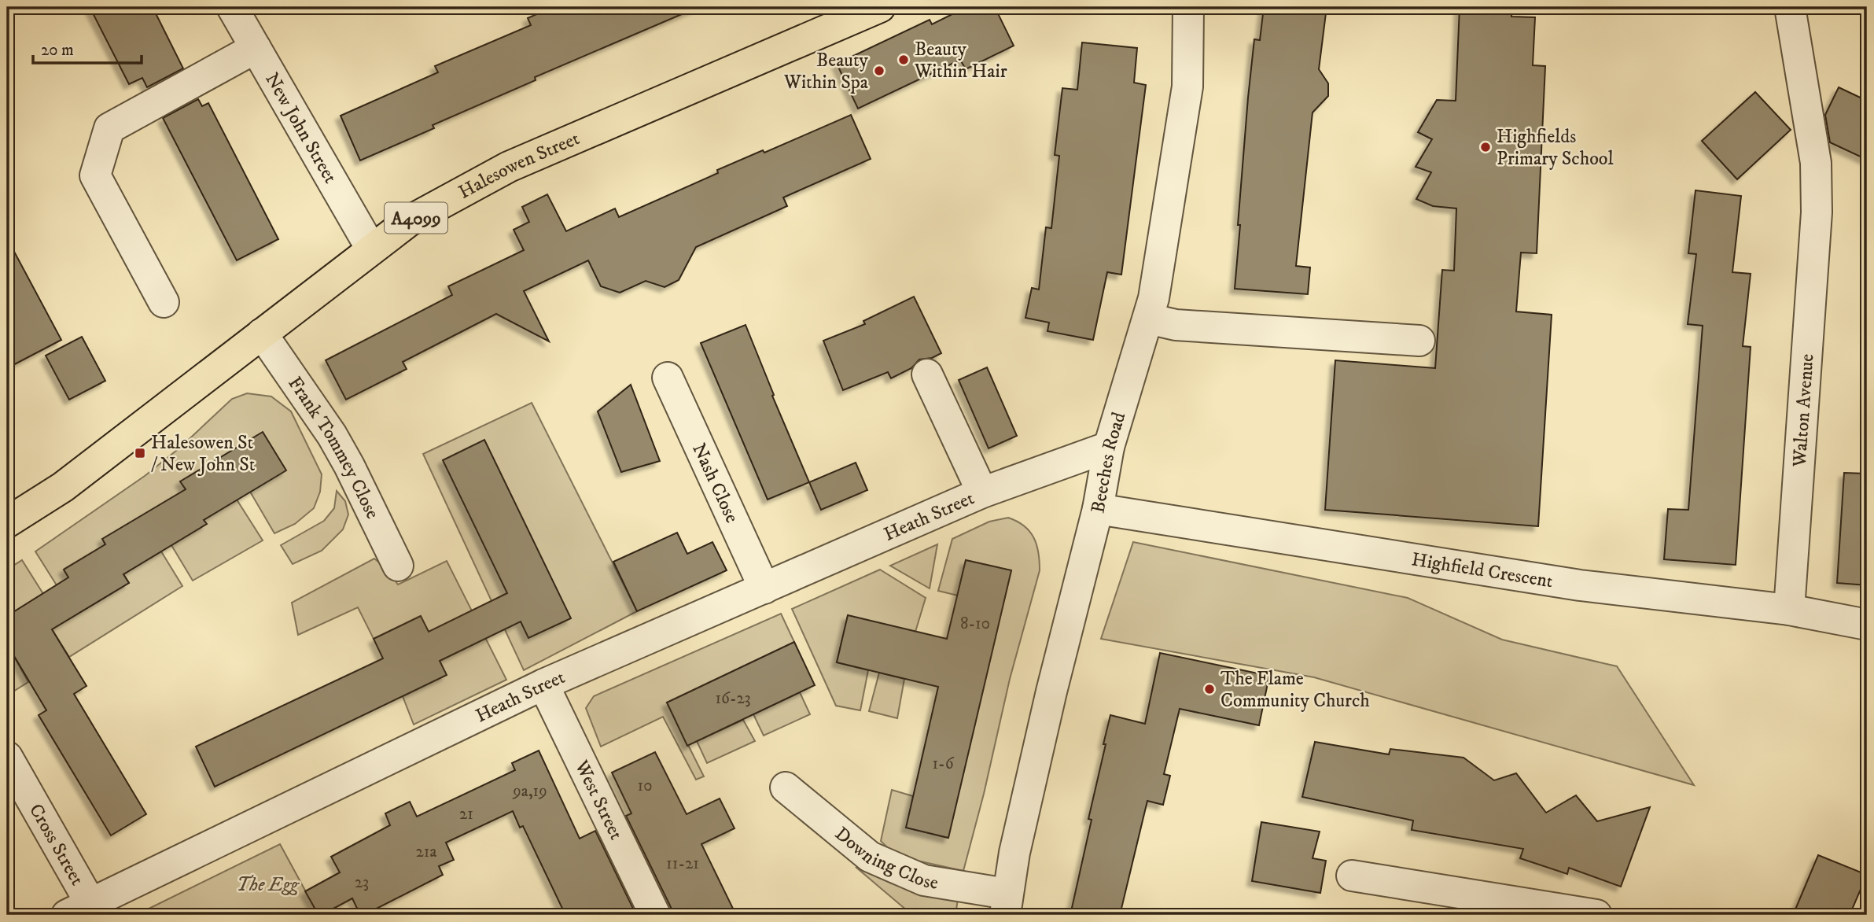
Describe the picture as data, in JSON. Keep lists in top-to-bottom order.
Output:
{
  "streets": {
    "main road": ["Halesowen Street", "A4099"],
    "street": [
      "New John Street",
      "Walton Avenue",
      "Frank Tommey Close",
      "Beeches Road",
      "Nash Close",
      "Heath Street",
      "Highfield Crescent",
      "West Street",
      "Cross Street",
      "Downing Close"
    ]
  },
  "crossings": [
    ["New John Street", "Halesowen Street"],
    ["Halesowen Street", "Frank Tommey Close"],
    ["Walton Avenue", "Highfield Crescent"],
    ["Beeches Road", "Heath Street"],
    ["Beeches Road", "Highfield Crescent"],
    ["Beeches Road", "Downing Close"],
    ["Nash Close", "Heath Street"],
    ["Heath Street", "West Street"],
    ["Heath Street", "Cross Street"]
  ],
  "parks": ["The Egg"],
  "places": {
    "other": [
      "Beauty Within Hair",
      "Beauty Within Spa",
      "Highfields Primary School",
      "The Flame Community Church"
    ],
    "transit": ["Halesowen St / New John St"]
  },
  "house_numbers": [
    "8-10",
    "16-23",
    "1-6",
    "10",
    "9a,19",
    "21",
    "21a",
    "11-21",
    "23"
  ],
  "scale_bar": "20 m"
}
